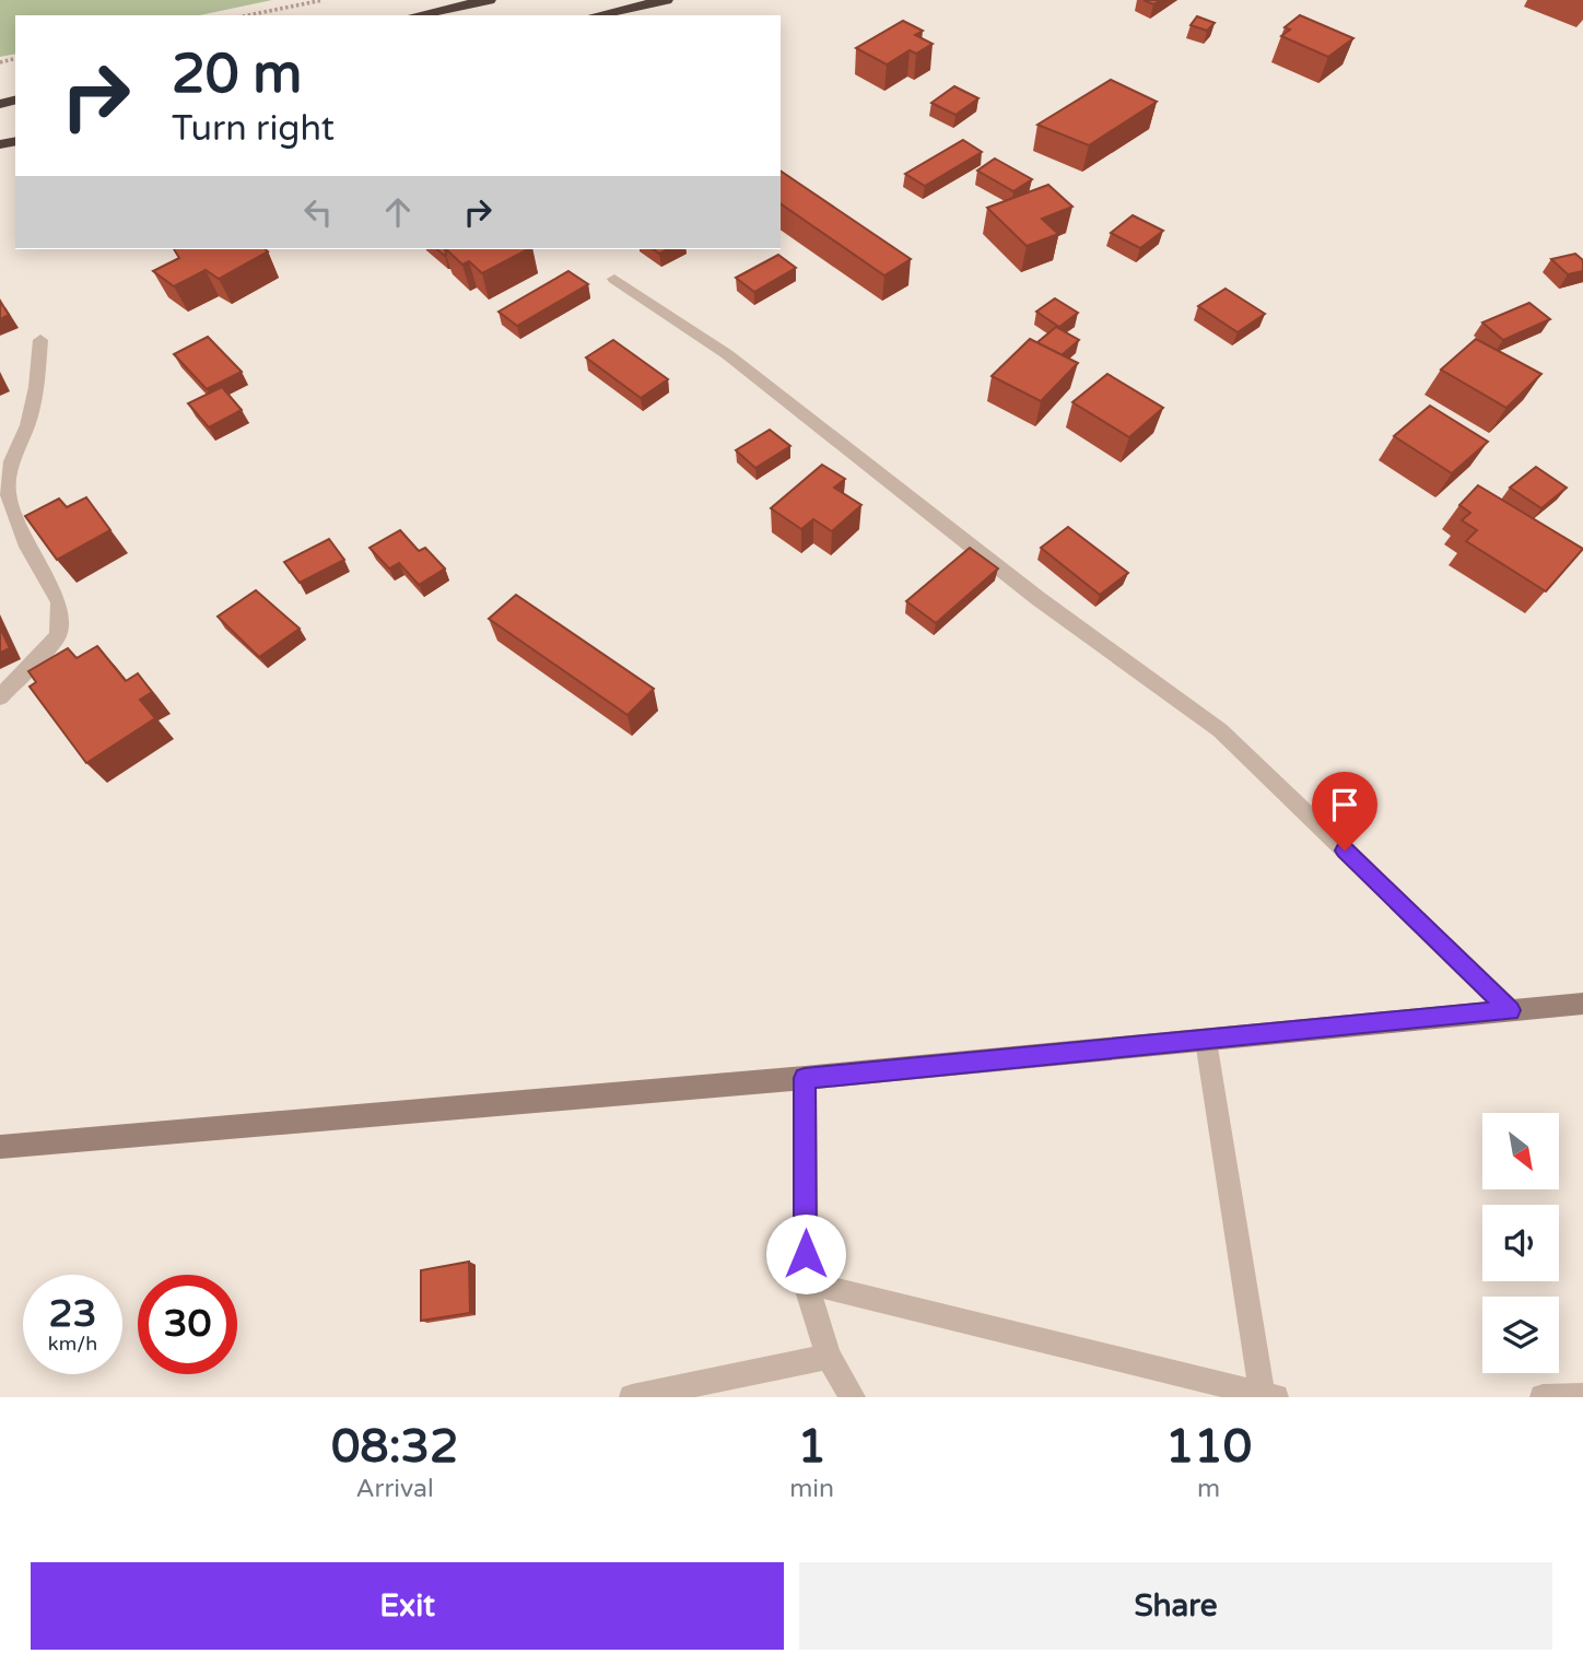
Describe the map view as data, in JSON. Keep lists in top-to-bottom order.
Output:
{
  "north": "bottom right",
  "page": {
    "turn": ["20 m", "Turn right"],
    "speed": "23 km/h",
    "limit": "30",
    "eta": [
      "08:32",
      "Arrival",
      "1",
      "min",
      "110",
      "m"
    ],
    "buttons": ["Exit", "Share"]
  }
}
